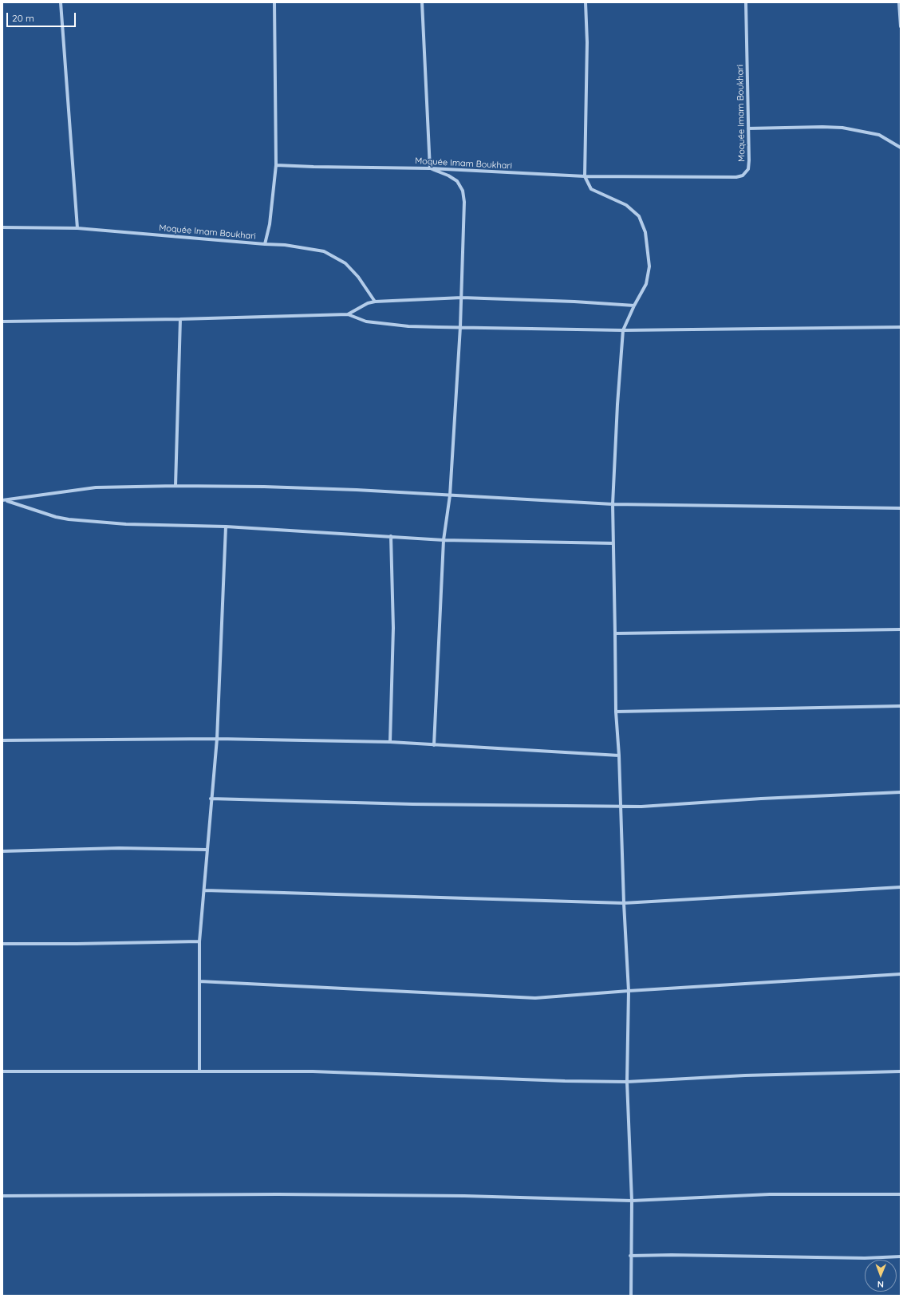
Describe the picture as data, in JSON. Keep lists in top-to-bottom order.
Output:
{
  "streets": {
    "street": ["Moquée Imam Boukhari"]
  },
  "scale_bar": "20 m",
  "north": "bottom"
}
